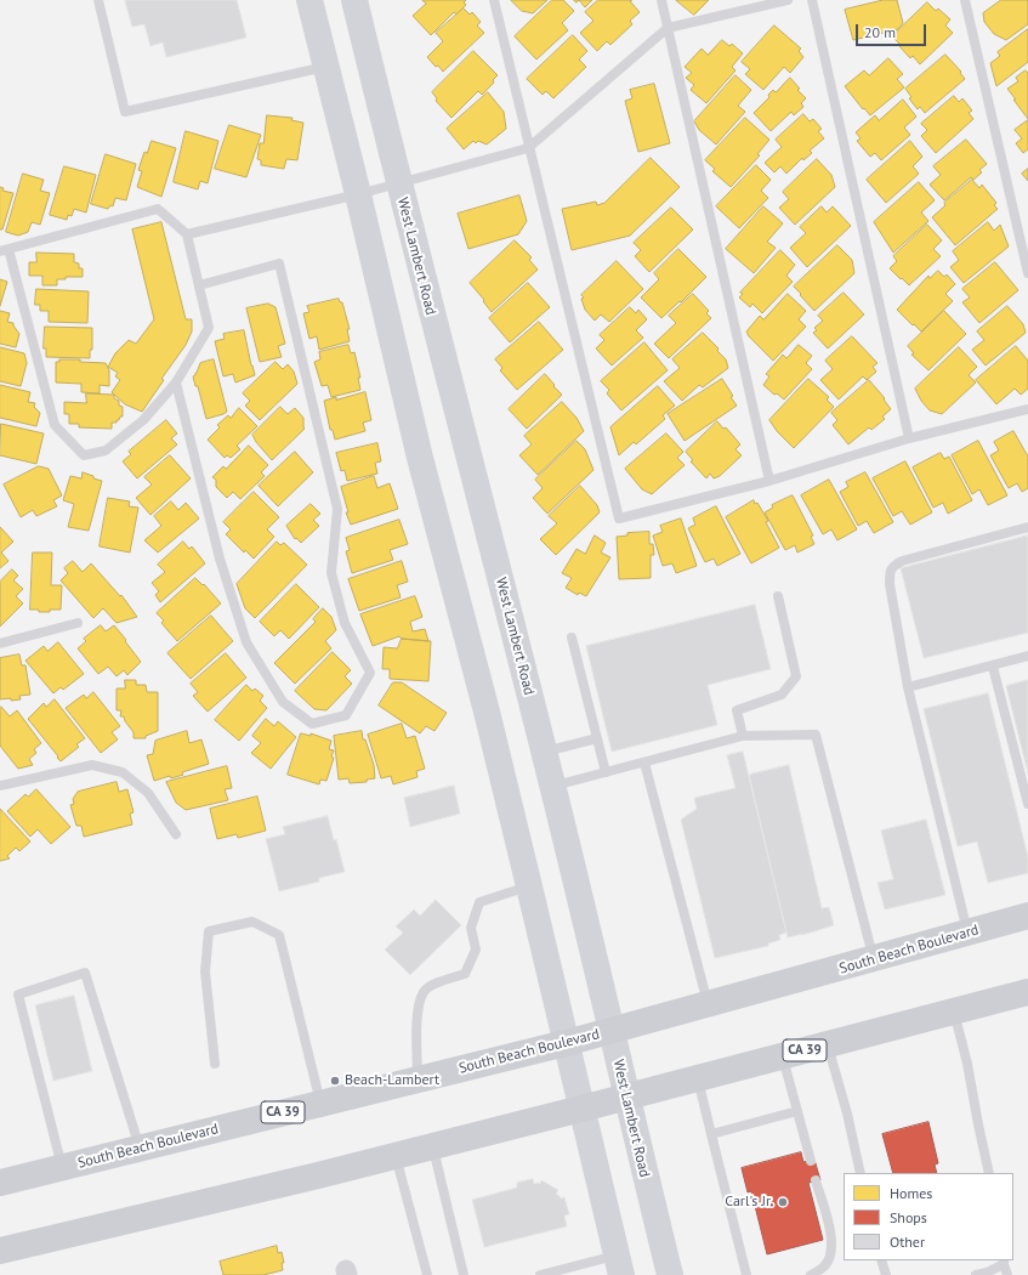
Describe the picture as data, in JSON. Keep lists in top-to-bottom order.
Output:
{
  "streets": {
    "main road": ["West Lambert Road", "South Beach Boulevard", "CA 39"]
  },
  "crossings": [
    ["West Lambert Road", "South Beach Boulevard"],
    ["West Lambert Road", "CA 39"]
  ],
  "places": ["Beach-Lambert", "Carl's Jr."],
  "legend": ["Homes", "Shops", "Other"],
  "scale_bar": "20 m"
}
